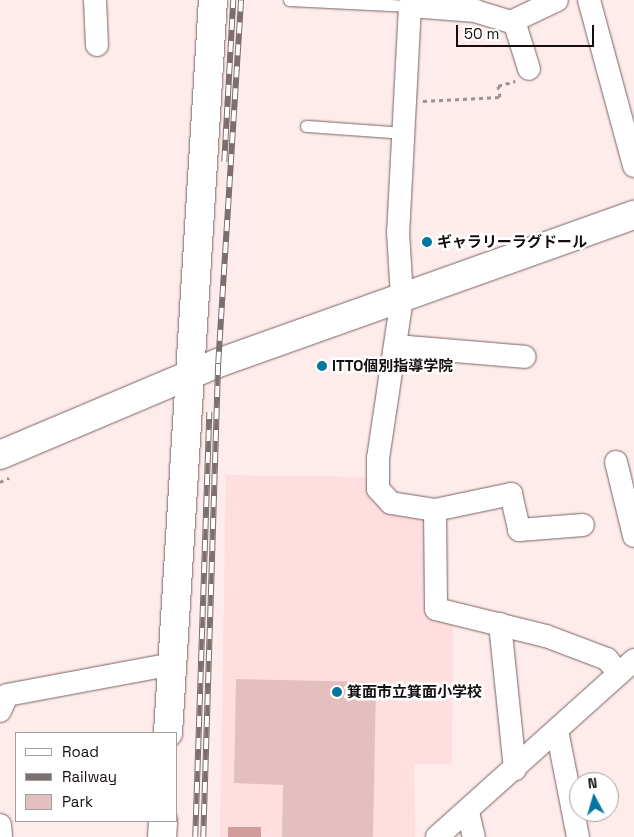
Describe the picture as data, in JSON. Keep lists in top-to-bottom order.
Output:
{
  "places": ["ギャラリーラグドール", "ITTO個別指導学院", "箕面市立箕面小学校"],
  "legend": ["Road", "Railway", "Park"],
  "scale_bar": "50 m",
  "north": "top"
}
